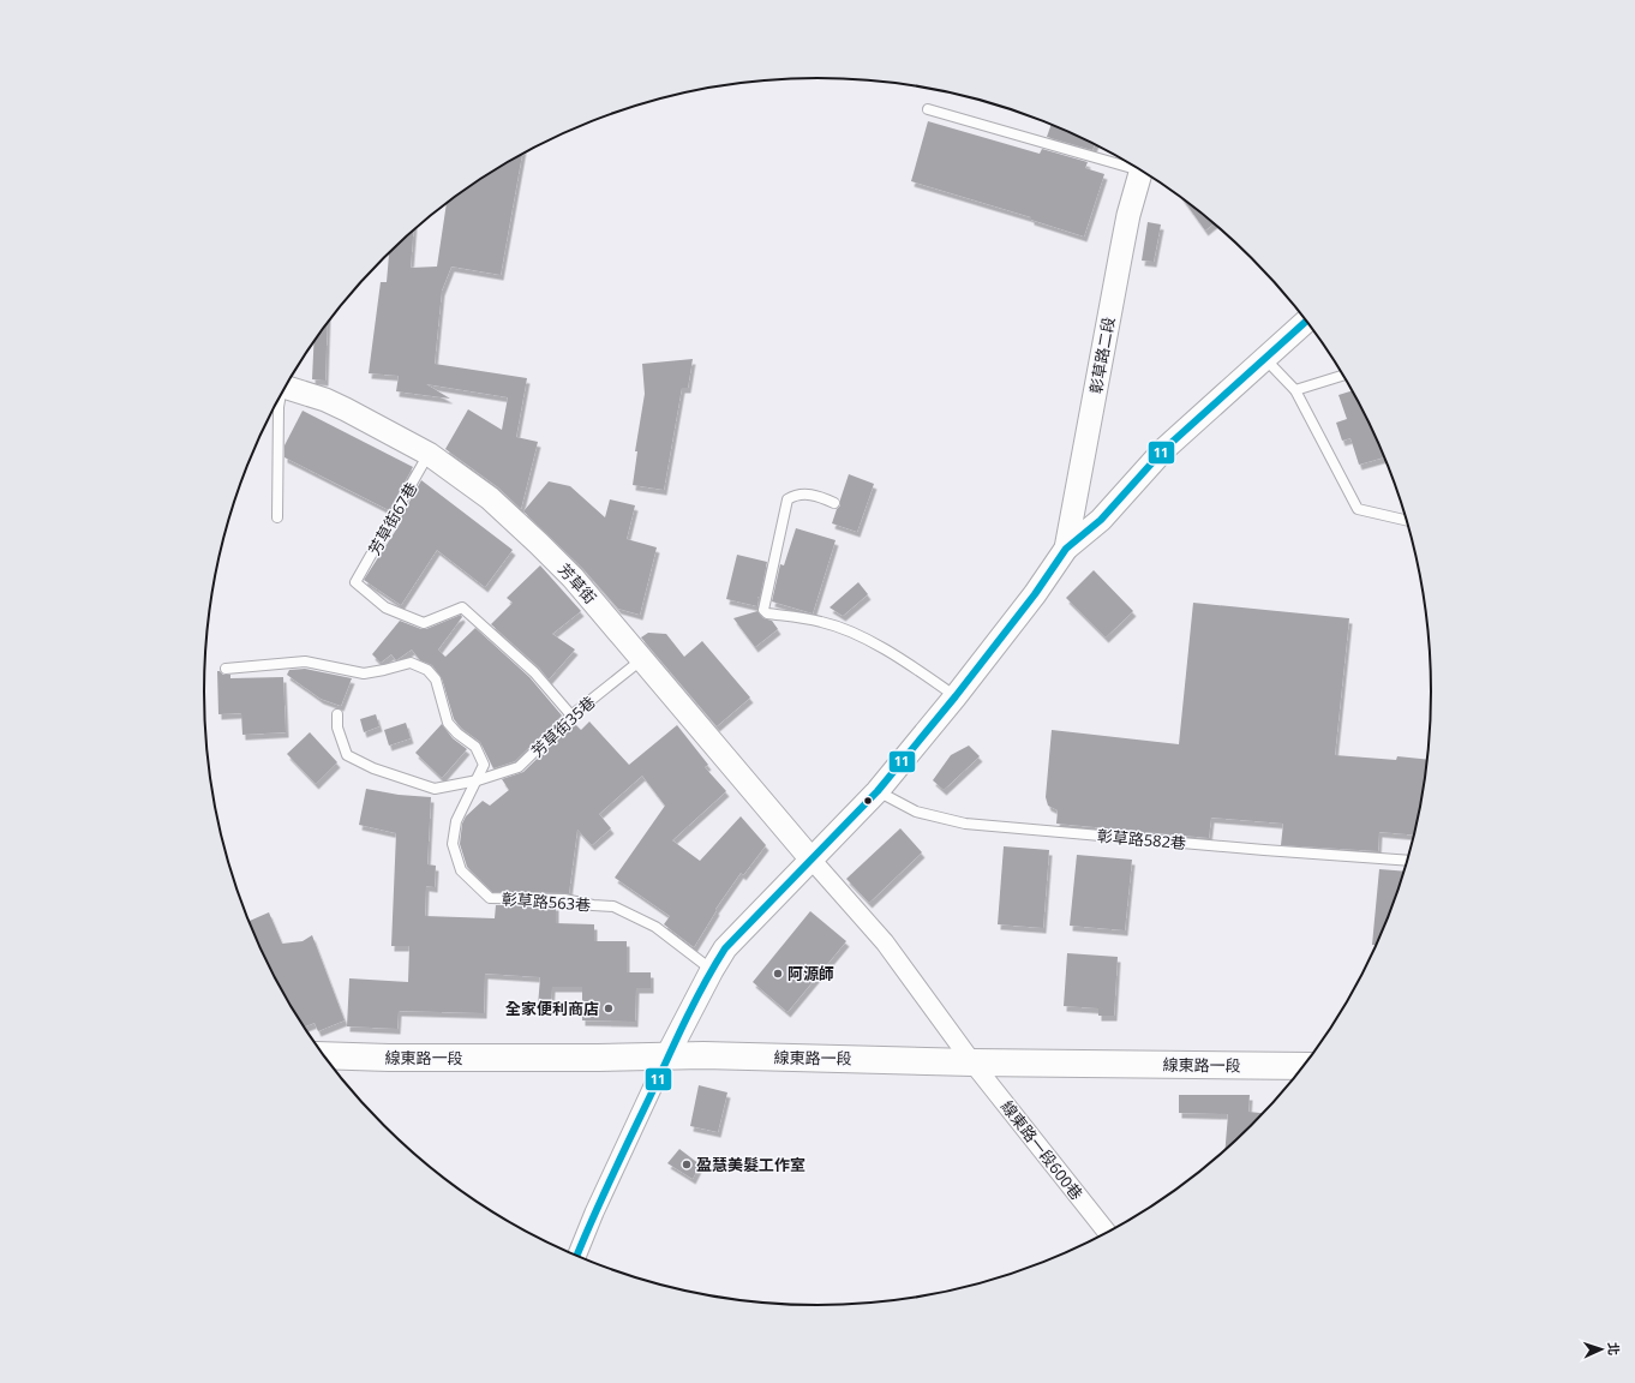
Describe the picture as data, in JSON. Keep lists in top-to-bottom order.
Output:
{
  "streets": {
    "main road": ["線東路一段"],
    "street": ["彰草路二段", "芳草街", "線東路一段600巷"],
    "lane": [
      "芳草街67巷",
      "芳草街35巷",
      "彰草路582巷",
      "彰草路563巷"
    ]
  },
  "crossings": [
    ["芳草街67巷", "芳草街"],
    ["芳草街67巷", "芳草街35巷"],
    ["芳草街", "芳草街35巷"],
    ["芳草街", "線東路一段600巷"],
    ["芳草街35巷", "彰草路563巷"],
    ["線東路一段", "線東路一段600巷"]
  ],
  "places": ["阿源師", "全家便利商店", "盈慧美髮工作室"],
  "lines": ["transit line 11"],
  "north": "right"
}
